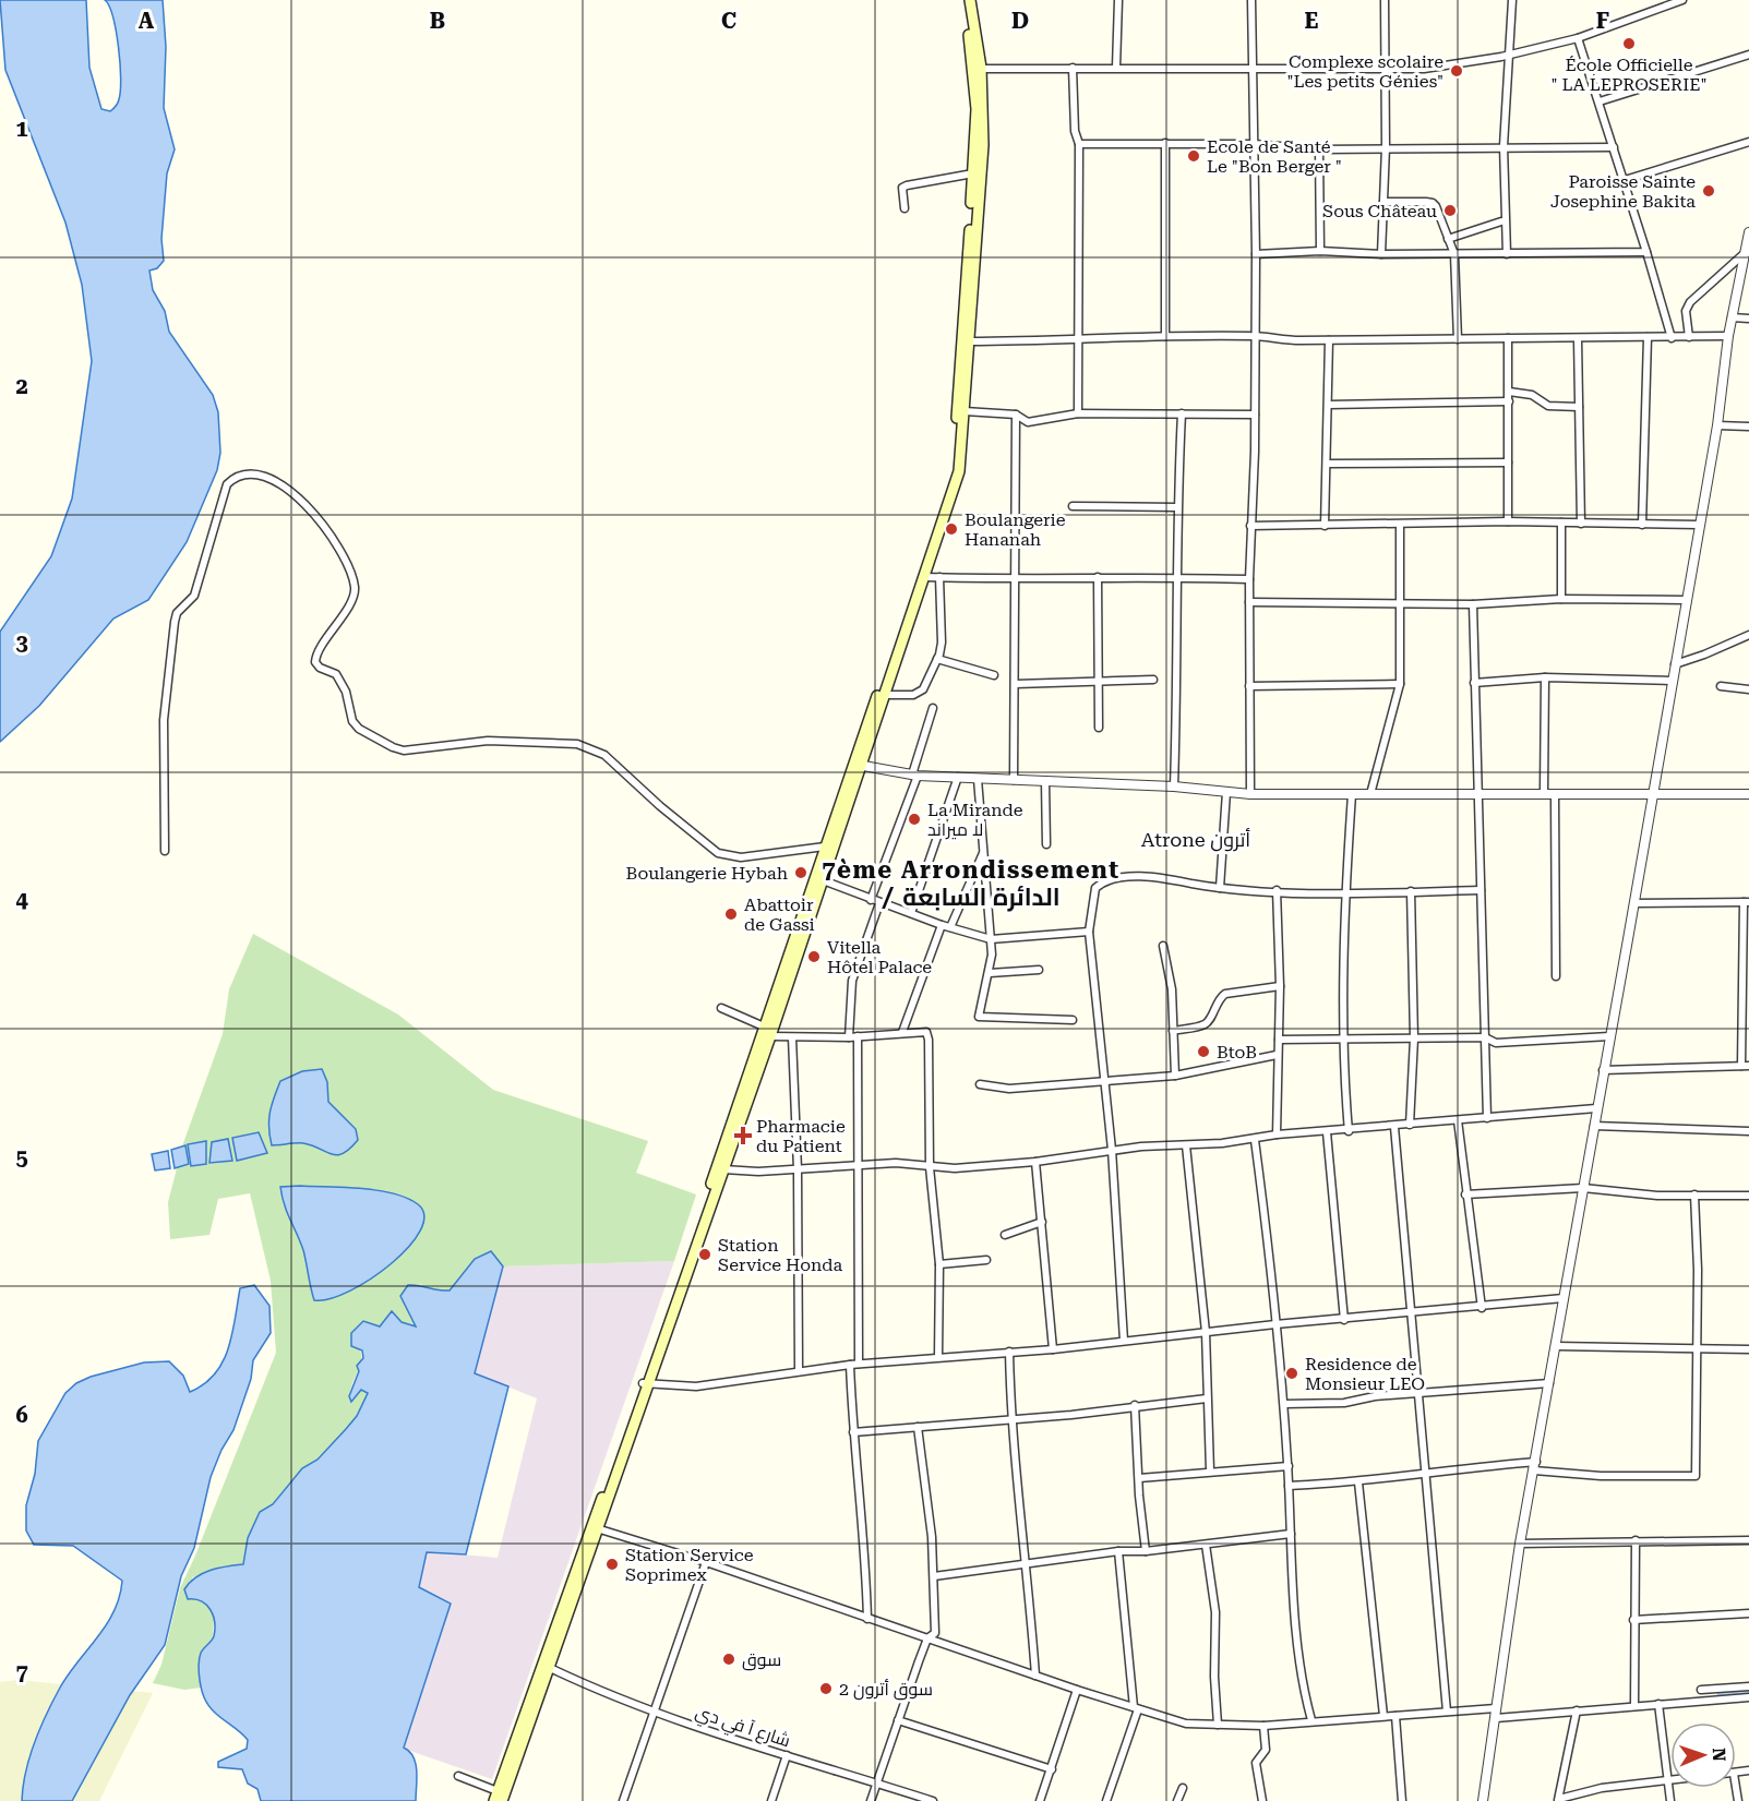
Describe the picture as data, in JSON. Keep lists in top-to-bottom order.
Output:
{
  "streets": {
    "street": ["شارع آ في دي"]
  },
  "districts": ["Atrone أترون", "7ème Arrondissement / الدائرة السابعة"],
  "places": {
    "other": [
      "École Officielle \" LA LEPROSERIE\"",
      "Complexe scolaire \"Les petits Génies\"",
      "Ecole de Santé Le \"Bon Berger \"",
      "Paroisse Sainte Josephine Bakita",
      "Sous Château",
      "Boulangerie Hananah",
      "La Mirande لا ميراند",
      "Boulangerie Hybah",
      "Abattoir de Gassi",
      "Vitella Hôtel Palace",
      "BtoB",
      "Station Service Honda",
      "Residence de Monsieur LEO",
      "Station Service Soprimex",
      "سوق",
      "سوق أترون 2"
    ],
    "health": ["Pharmacie du Patient"]
  },
  "north": "right",
  "grid": {
    "columns": [
      "A",
      "B",
      "C",
      "D",
      "E",
      "F"
    ],
    "rows": [
      "1",
      "2",
      "3",
      "4",
      "5",
      "6",
      "7"
    ]
  }
}
